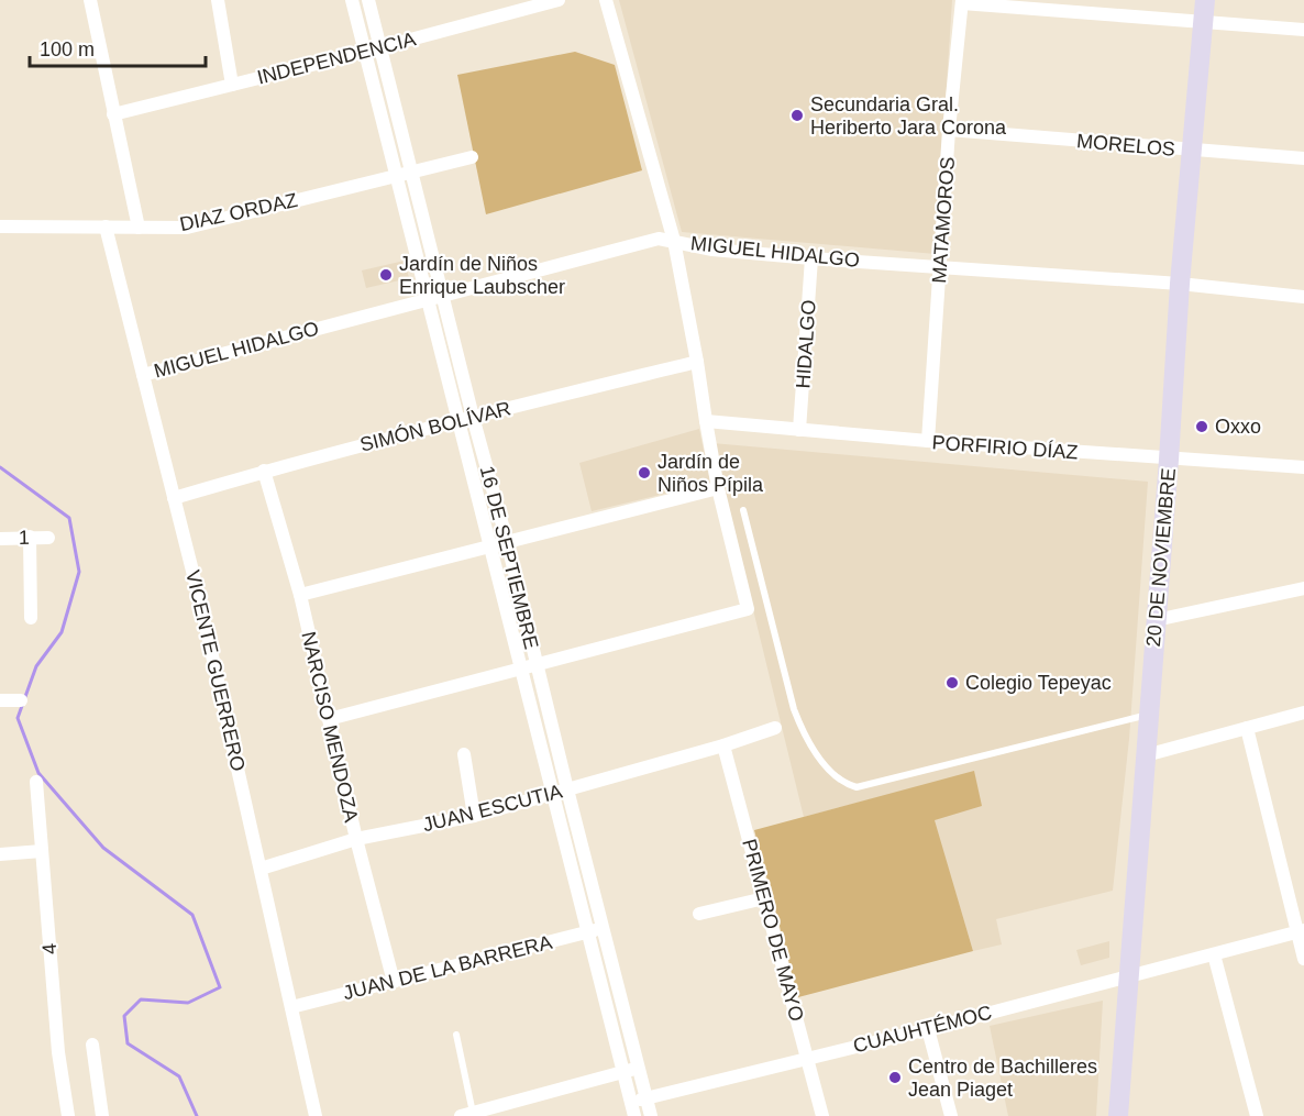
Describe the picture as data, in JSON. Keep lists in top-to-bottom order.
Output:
{
  "streets": {
    "main road": ["20 DE NOVIEMBRE"],
    "street": [
      "INDEPENDENCIA",
      "MORELOS",
      "DIAZ ORDAZ",
      "MATAMOROS",
      "MIGUEL HIDALGO",
      "HIDALGO",
      "SIMÓN BOLÍVAR",
      "PORFIRIO DÍAZ",
      "1",
      "16 DE SEPTIEMBRE",
      "VICENTE GUERRERO",
      "NARCISO MENDOZA",
      "JUAN ESCUTIA",
      "PRIMERO DE MAYO",
      "4",
      "JUAN DE LA BARRERA",
      "CUAUHTÉMOC"
    ]
  },
  "crossings": [
    ["INDEPENDENCIA", "16 DE SEPTIEMBRE"],
    ["MORELOS", "MATAMOROS"],
    ["MORELOS", "20 DE NOVIEMBRE"],
    ["DIAZ ORDAZ", "16 DE SEPTIEMBRE"],
    ["DIAZ ORDAZ", "VICENTE GUERRERO"],
    ["MATAMOROS", "MIGUEL HIDALGO"],
    ["MATAMOROS", "PORFIRIO DÍAZ"],
    ["MIGUEL HIDALGO", "HIDALGO"],
    ["MIGUEL HIDALGO", "16 DE SEPTIEMBRE"],
    ["MIGUEL HIDALGO", "20 DE NOVIEMBRE"],
    ["MIGUEL HIDALGO", "VICENTE GUERRERO"],
    ["HIDALGO", "PORFIRIO DÍAZ"],
    ["SIMÓN BOLÍVAR", "16 DE SEPTIEMBRE"],
    ["SIMÓN BOLÍVAR", "VICENTE GUERRERO"],
    ["SIMÓN BOLÍVAR", "NARCISO MENDOZA"],
    ["PORFIRIO DÍAZ", "20 DE NOVIEMBRE"],
    ["16 DE SEPTIEMBRE", "JUAN ESCUTIA"],
    ["16 DE SEPTIEMBRE", "JUAN DE LA BARRERA"],
    ["16 DE SEPTIEMBRE", "CUAUHTÉMOC"],
    ["20 DE NOVIEMBRE", "CUAUHTÉMOC"],
    ["VICENTE GUERRERO", "JUAN ESCUTIA"],
    ["VICENTE GUERRERO", "JUAN DE LA BARRERA"],
    ["NARCISO MENDOZA", "JUAN ESCUTIA"],
    ["NARCISO MENDOZA", "JUAN DE LA BARRERA"],
    ["JUAN ESCUTIA", "PRIMERO DE MAYO"],
    ["PRIMERO DE MAYO", "CUAUHTÉMOC"]
  ],
  "places": [
    "Secundaria Gral. Heriberto Jara Corona",
    "Jardín de Niños Enrique Laubscher",
    "Oxxo",
    "Jardín de Niños Pípila",
    "Colegio Tepeyac",
    "Centro de Bachilleres Jean Piaget"
  ],
  "scale_bar": "100 m"
}
